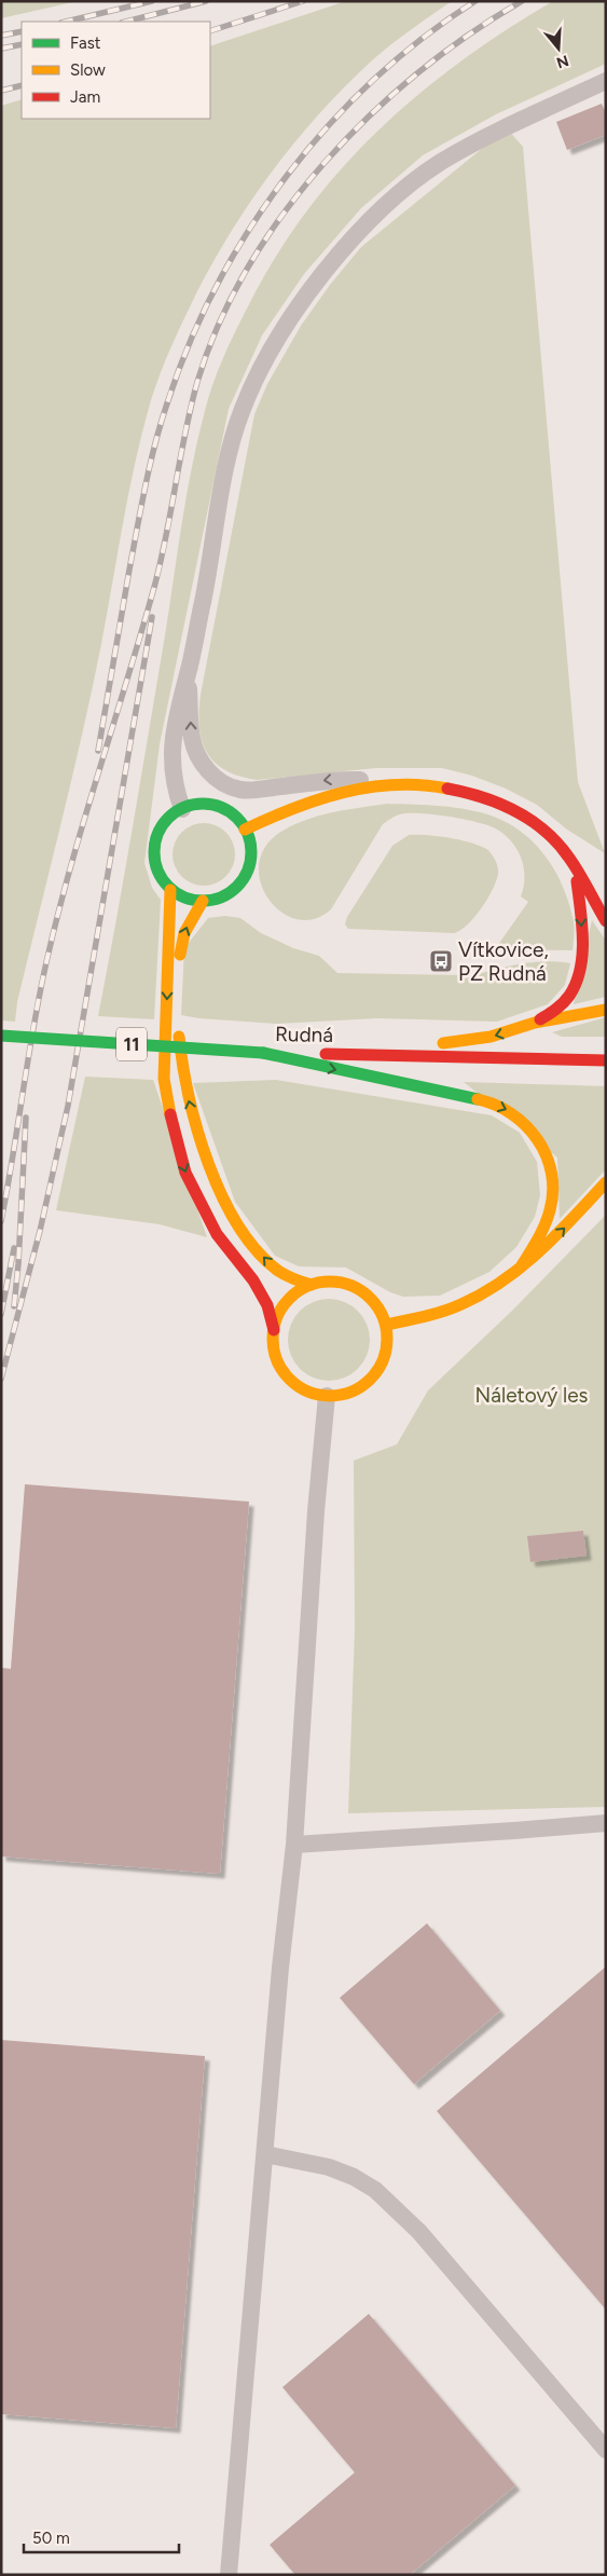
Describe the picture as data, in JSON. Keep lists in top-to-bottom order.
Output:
{
  "streets": {
    "main road": ["Rudná", "11"]
  },
  "parks": ["Náletový les"],
  "places": {
    "bus stop": ["Vítkovice, PZ Rudná"]
  },
  "legend": ["Fast", "Slow", "Jam"],
  "scale_bar": "50 m",
  "north": "bottom"
}
